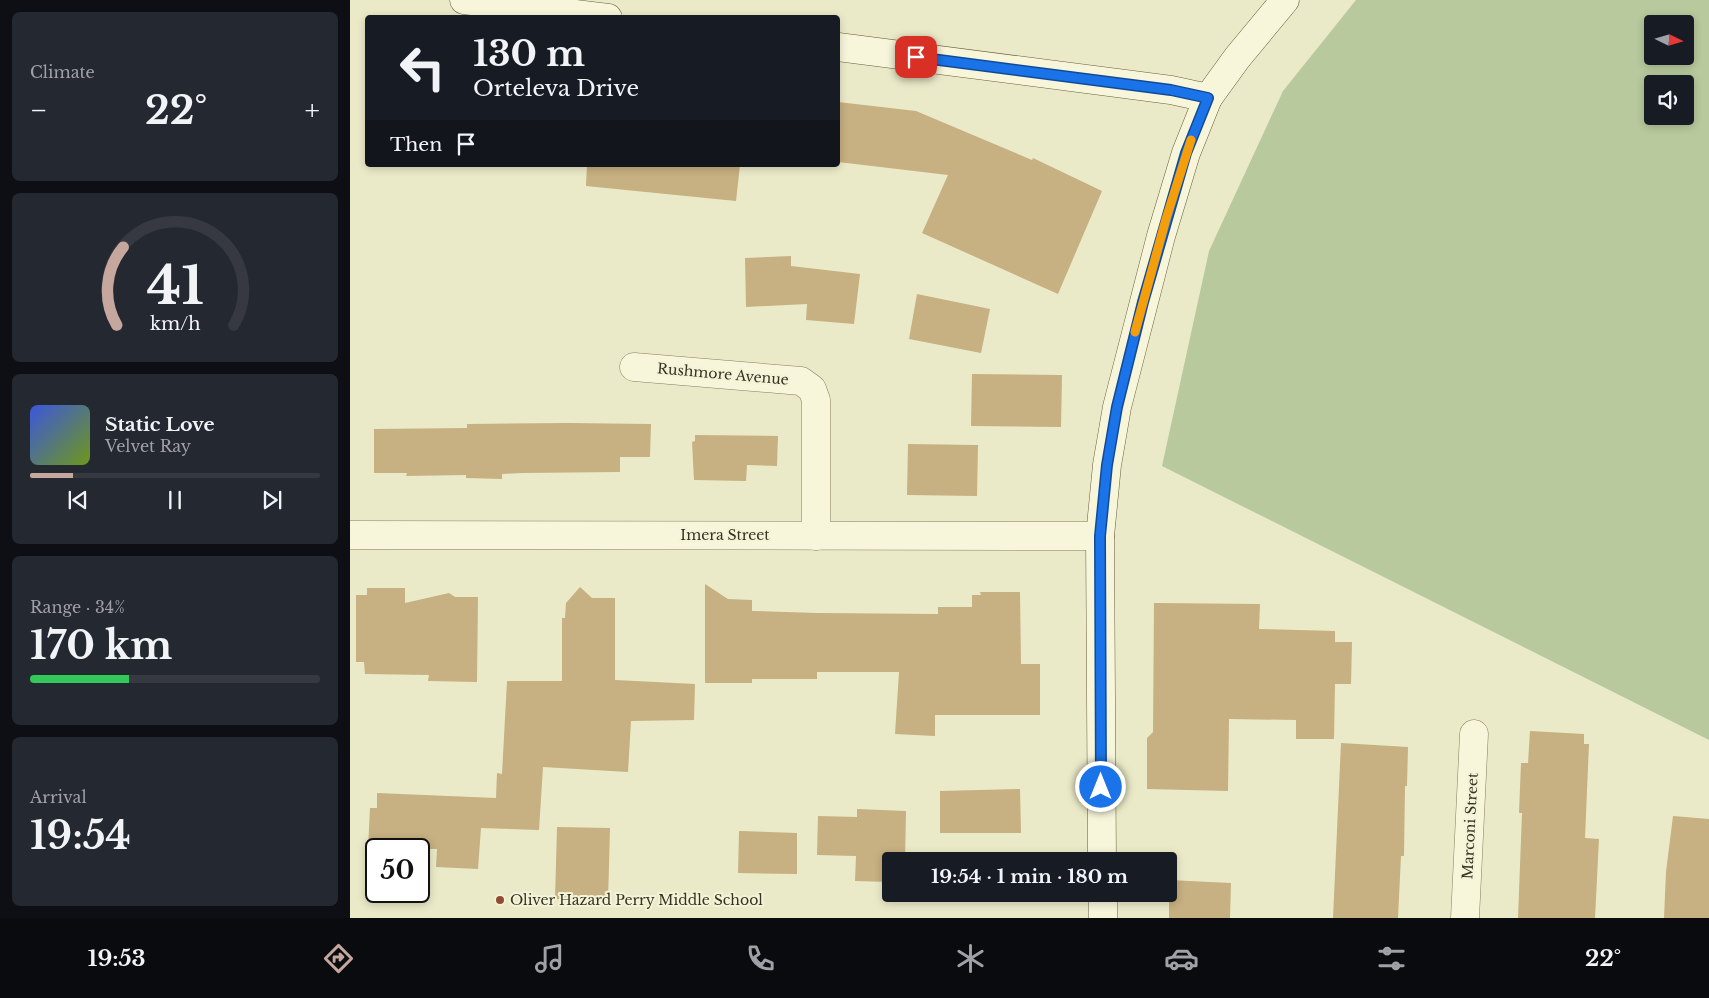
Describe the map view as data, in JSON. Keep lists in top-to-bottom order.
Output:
{
  "streets": {
    "street": ["Rushmore Avenue", "Imera Street", "Marconi Street"]
  },
  "crossings": [
    ["Rushmore Avenue", "Imera Street"]
  ],
  "places": ["Oliver Hazard Perry Middle School"],
  "north": "right",
  "page": {
    "tile": [
      "Climate",
      ["Range · 34%", "170 km"],
      ["Arrival", "19:54"]
    ],
    "turn": ["130 m", "Orteleva Drive"],
    "heat": ["−", "22°", "+"],
    "then": "Then",
    "song": ["Static Love", "Velvet Ray"],
    "limit": "50",
    "trip": "19:54 · 1 min · 180 m",
    "tabs": ["19:53", "22°"],
    "gauge": ["41", "km/h"]
  }
}
